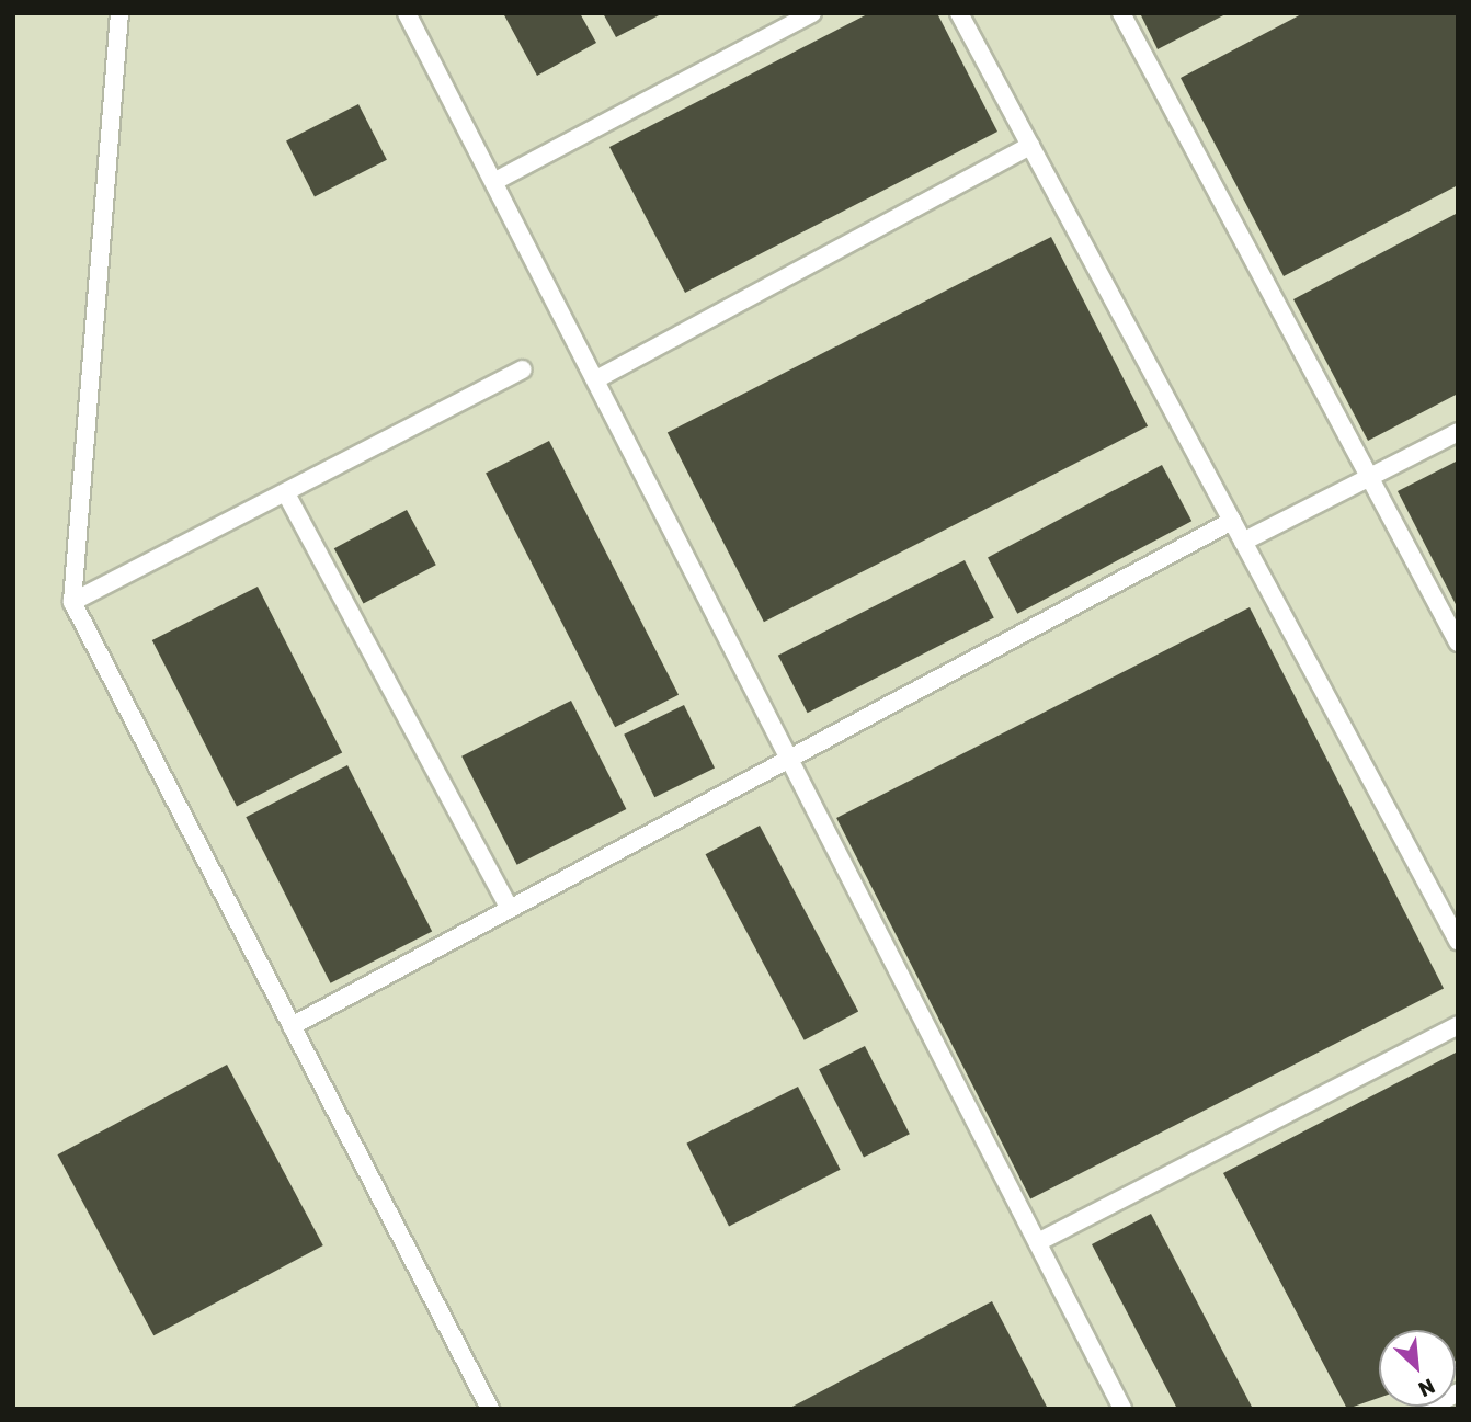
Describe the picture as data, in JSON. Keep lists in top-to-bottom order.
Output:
{
  "north": "bottom right"
}
